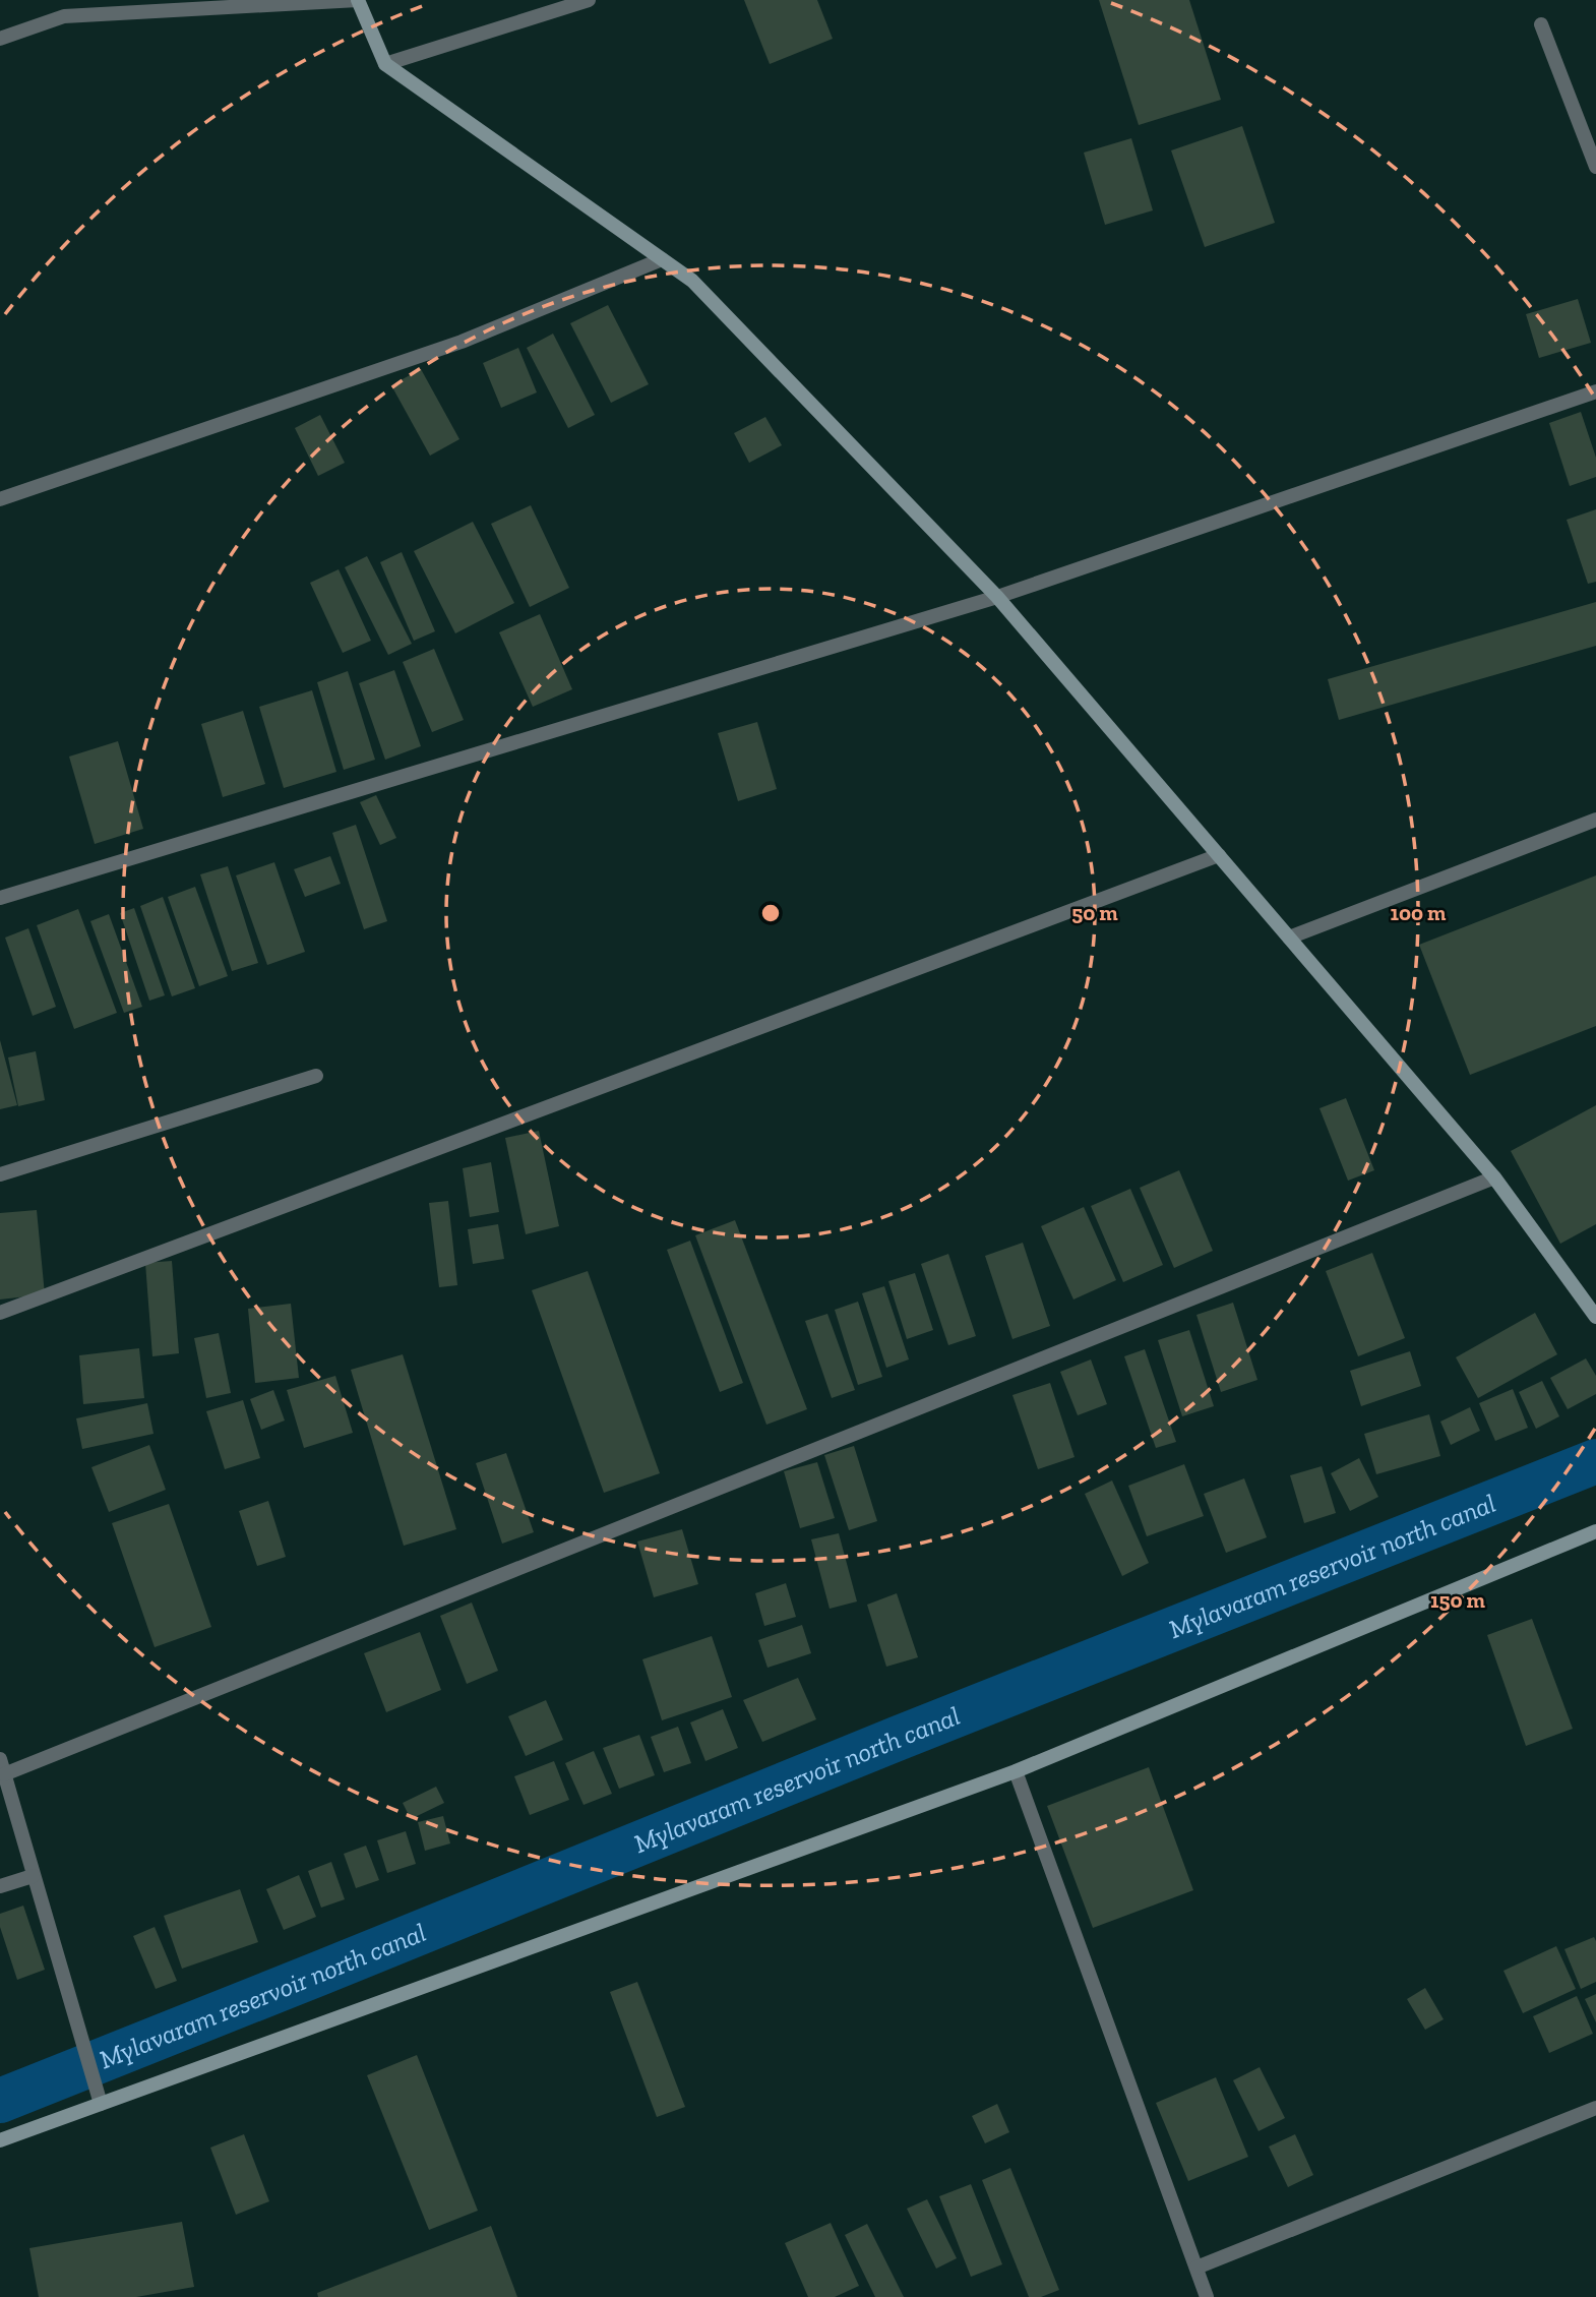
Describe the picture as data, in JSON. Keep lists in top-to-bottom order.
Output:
{
  "water": ["Mylavaram reservoir north canal"],
  "rings": ["50 m", "100 m", "150 m"]
}
